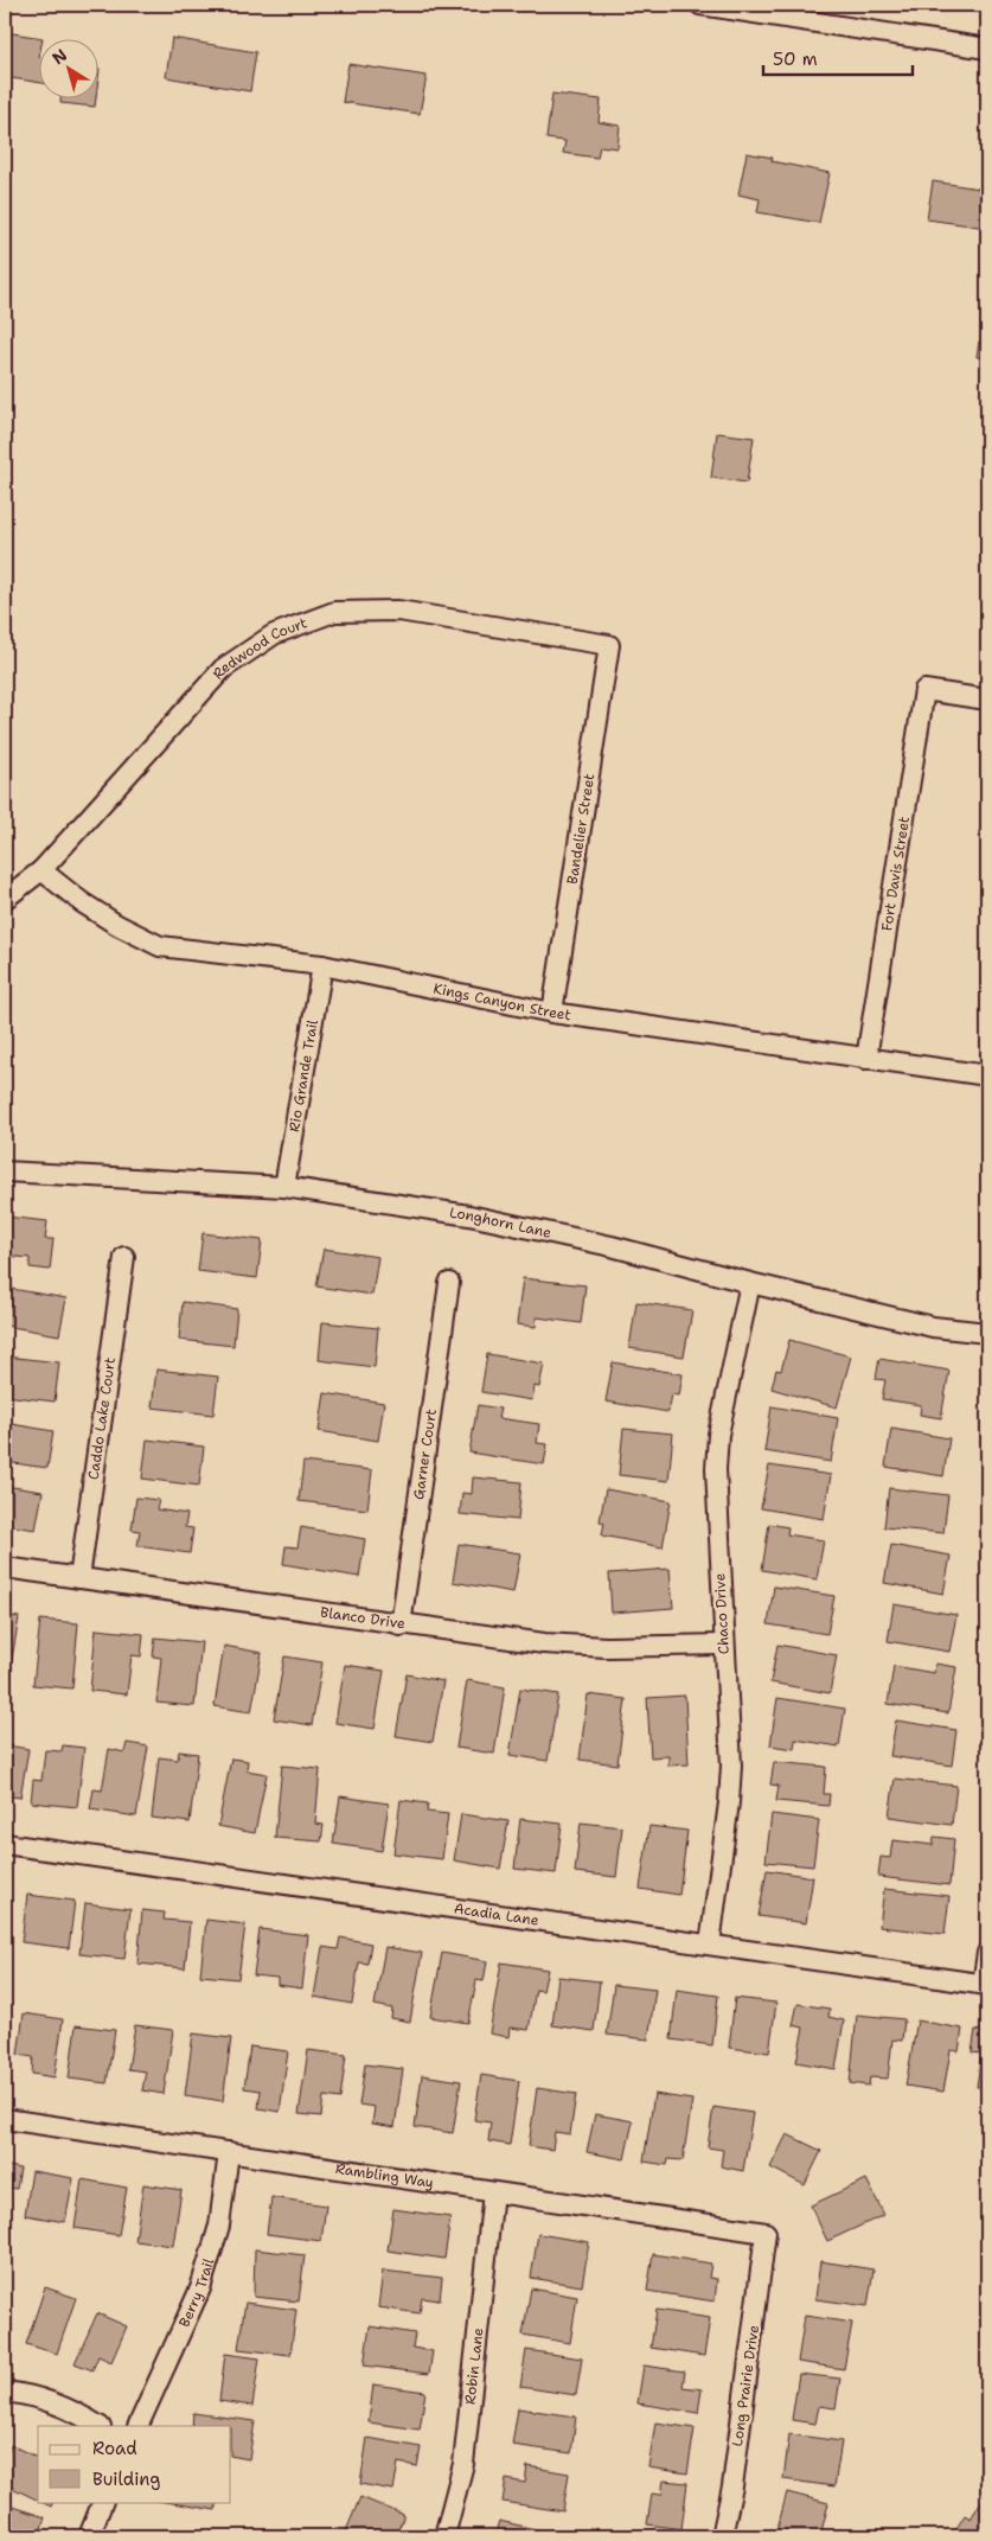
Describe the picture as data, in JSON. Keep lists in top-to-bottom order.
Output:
{
  "streets": {
    "street": [
      "Redwood Court",
      "Bandelier Street",
      "Fort Davis Street",
      "Kings Canyon Street",
      "Rio Grande Trail",
      "Longhorn Lane",
      "Caddo Lake Court",
      "Garner Court",
      "Chaco Drive",
      "Blanco Drive",
      "Acadia Lane",
      "Rambling Way",
      "Berry Trail",
      "Robin Lane",
      "Long Prairie Drive"
    ]
  },
  "crossings": [
    ["Redwood Court", "Bandelier Street"],
    ["Redwood Court", "Kings Canyon Street"],
    ["Bandelier Street", "Kings Canyon Street"],
    ["Fort Davis Street", "Kings Canyon Street"],
    ["Kings Canyon Street", "Rio Grande Trail"],
    ["Rio Grande Trail", "Longhorn Lane"],
    ["Longhorn Lane", "Chaco Drive"],
    ["Caddo Lake Court", "Blanco Drive"],
    ["Garner Court", "Blanco Drive"],
    ["Chaco Drive", "Blanco Drive"],
    ["Chaco Drive", "Acadia Lane"],
    ["Rambling Way", "Berry Trail"],
    ["Rambling Way", "Robin Lane"],
    ["Rambling Way", "Long Prairie Drive"]
  ],
  "legend": ["Road", "Building"],
  "scale_bar": "50 m",
  "north": "top left"
}
